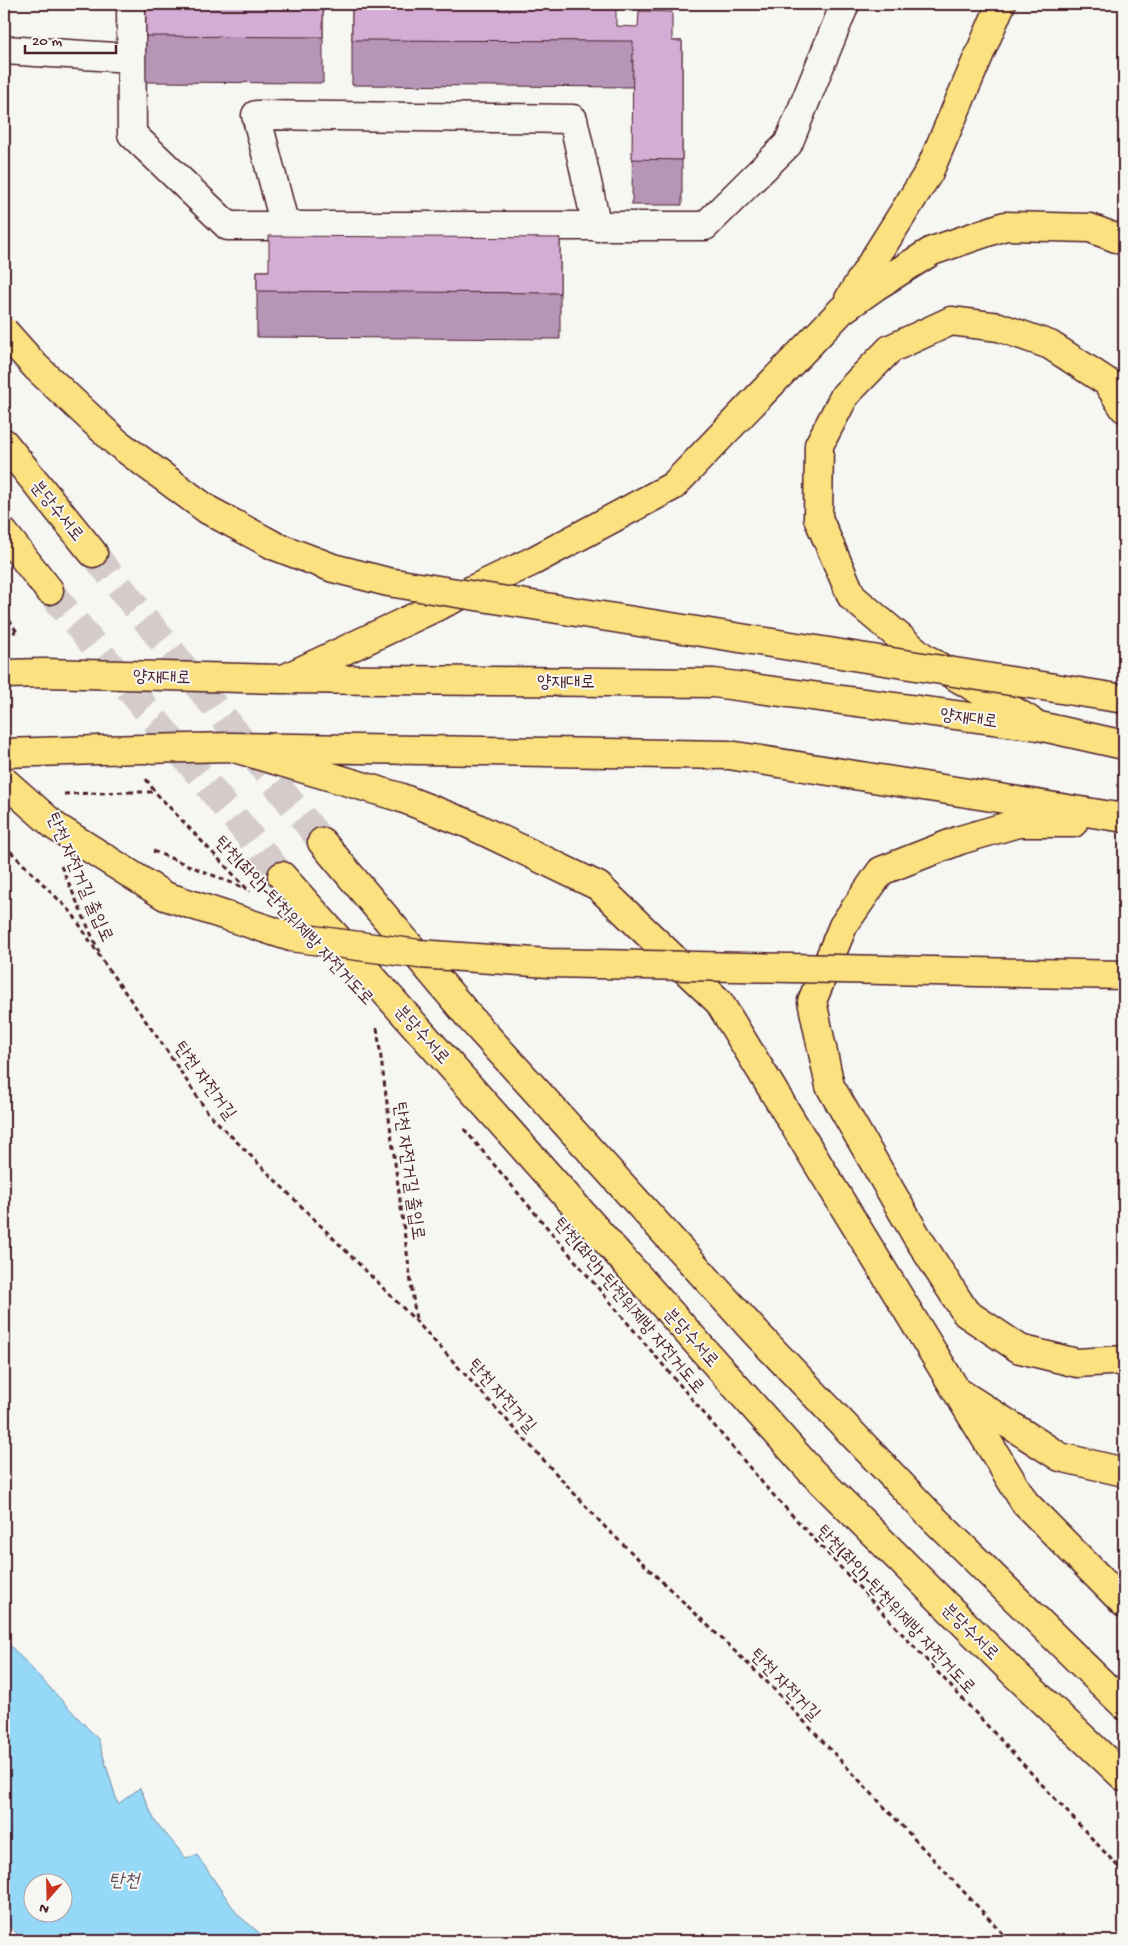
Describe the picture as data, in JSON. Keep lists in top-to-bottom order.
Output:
{
  "streets": {
    "main road": ["분당수서로", "양재대로"],
    "path": ["탄천 자전거길 출입로", "탄천(좌안)-탄천위제방 자전거도로", "탄천 자전거길"]
  },
  "crossings": [
    ["탄천 자전거길 출입로", "탄천(좌안)-탄천위제방 자전거도로"],
    ["탄천 자전거길 출입로", "탄천 자전거길"]
  ],
  "water": ["탄천"],
  "scale_bar": "20 m",
  "north": "bottom"
}
